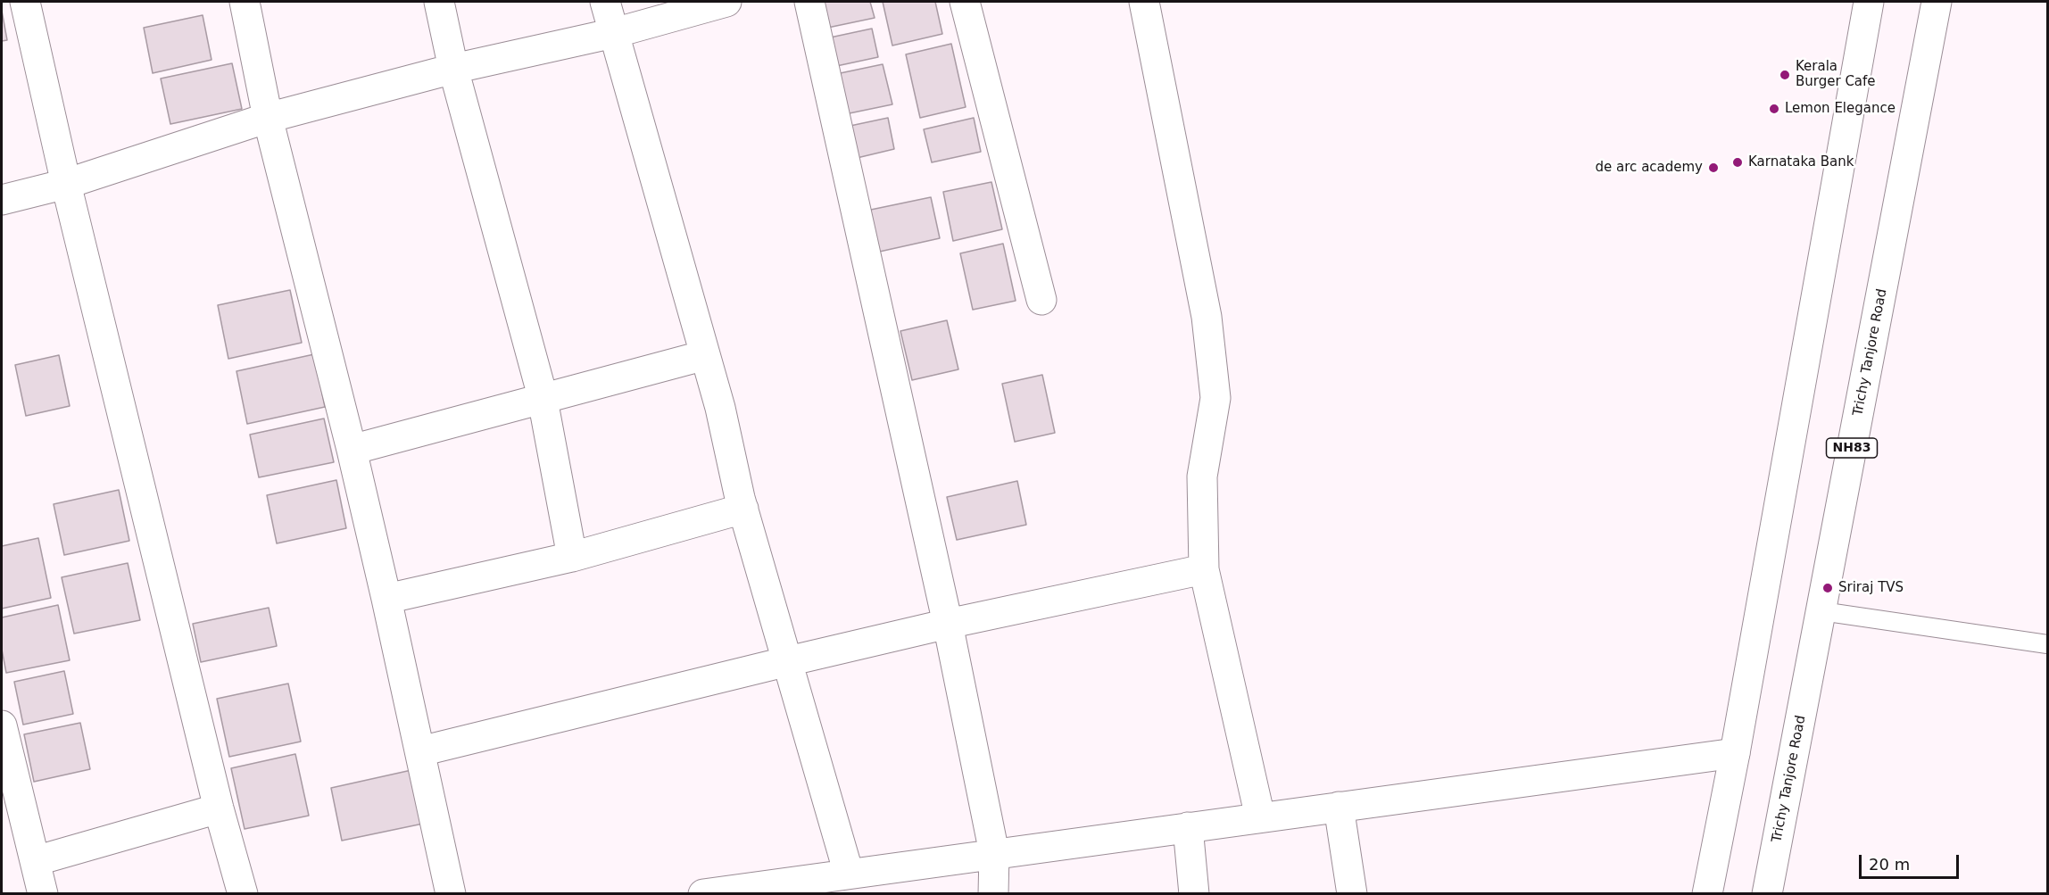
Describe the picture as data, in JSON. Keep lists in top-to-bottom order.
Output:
{
  "streets": {
    "main road": ["Trichy Tanjore Road", "NH83"]
  },
  "places": [
    "Kerala Burger Cafe",
    "Lemon Elegance",
    "Karnataka Bank",
    "de arc academy",
    "Sriraj TVS"
  ],
  "scale_bar": "20 m"
}
